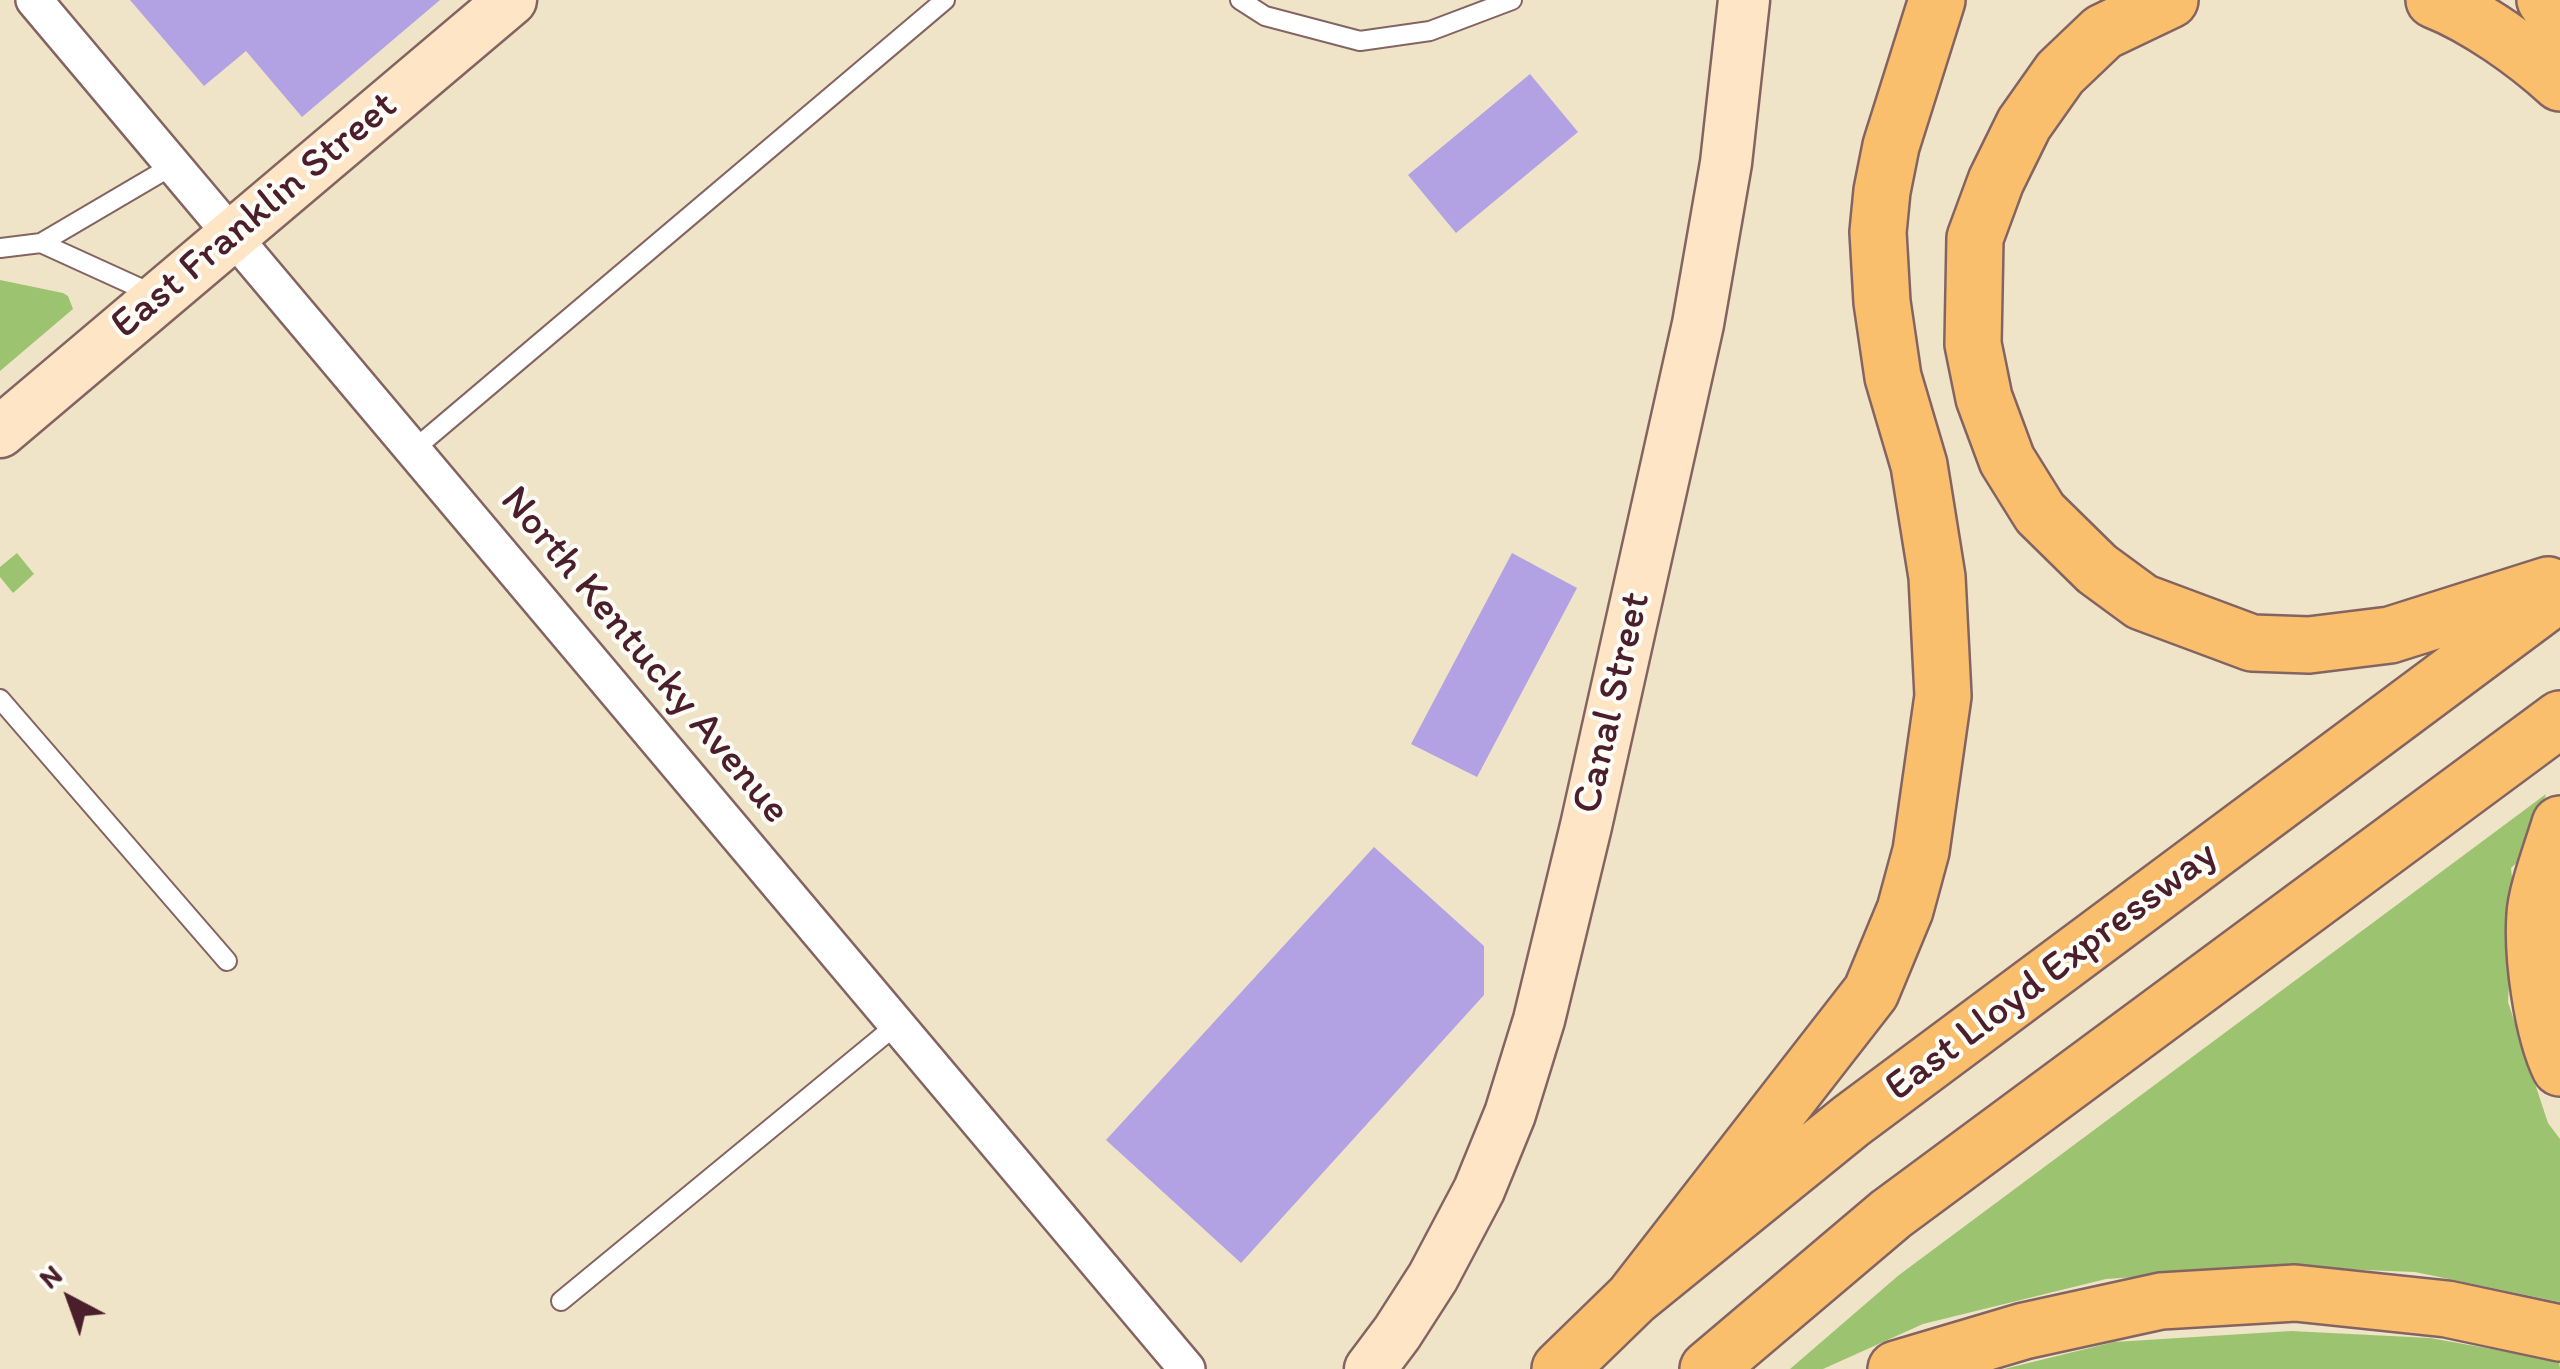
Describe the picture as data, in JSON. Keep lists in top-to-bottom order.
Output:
{
  "streets": {
    "highway": ["East Lloyd Expressway"],
    "street": ["East Franklin Street", "North Kentucky Avenue", "Canal Street"]
  },
  "crossings": [
    ["East Franklin Street", "North Kentucky Avenue"]
  ],
  "north": "top left"
}
